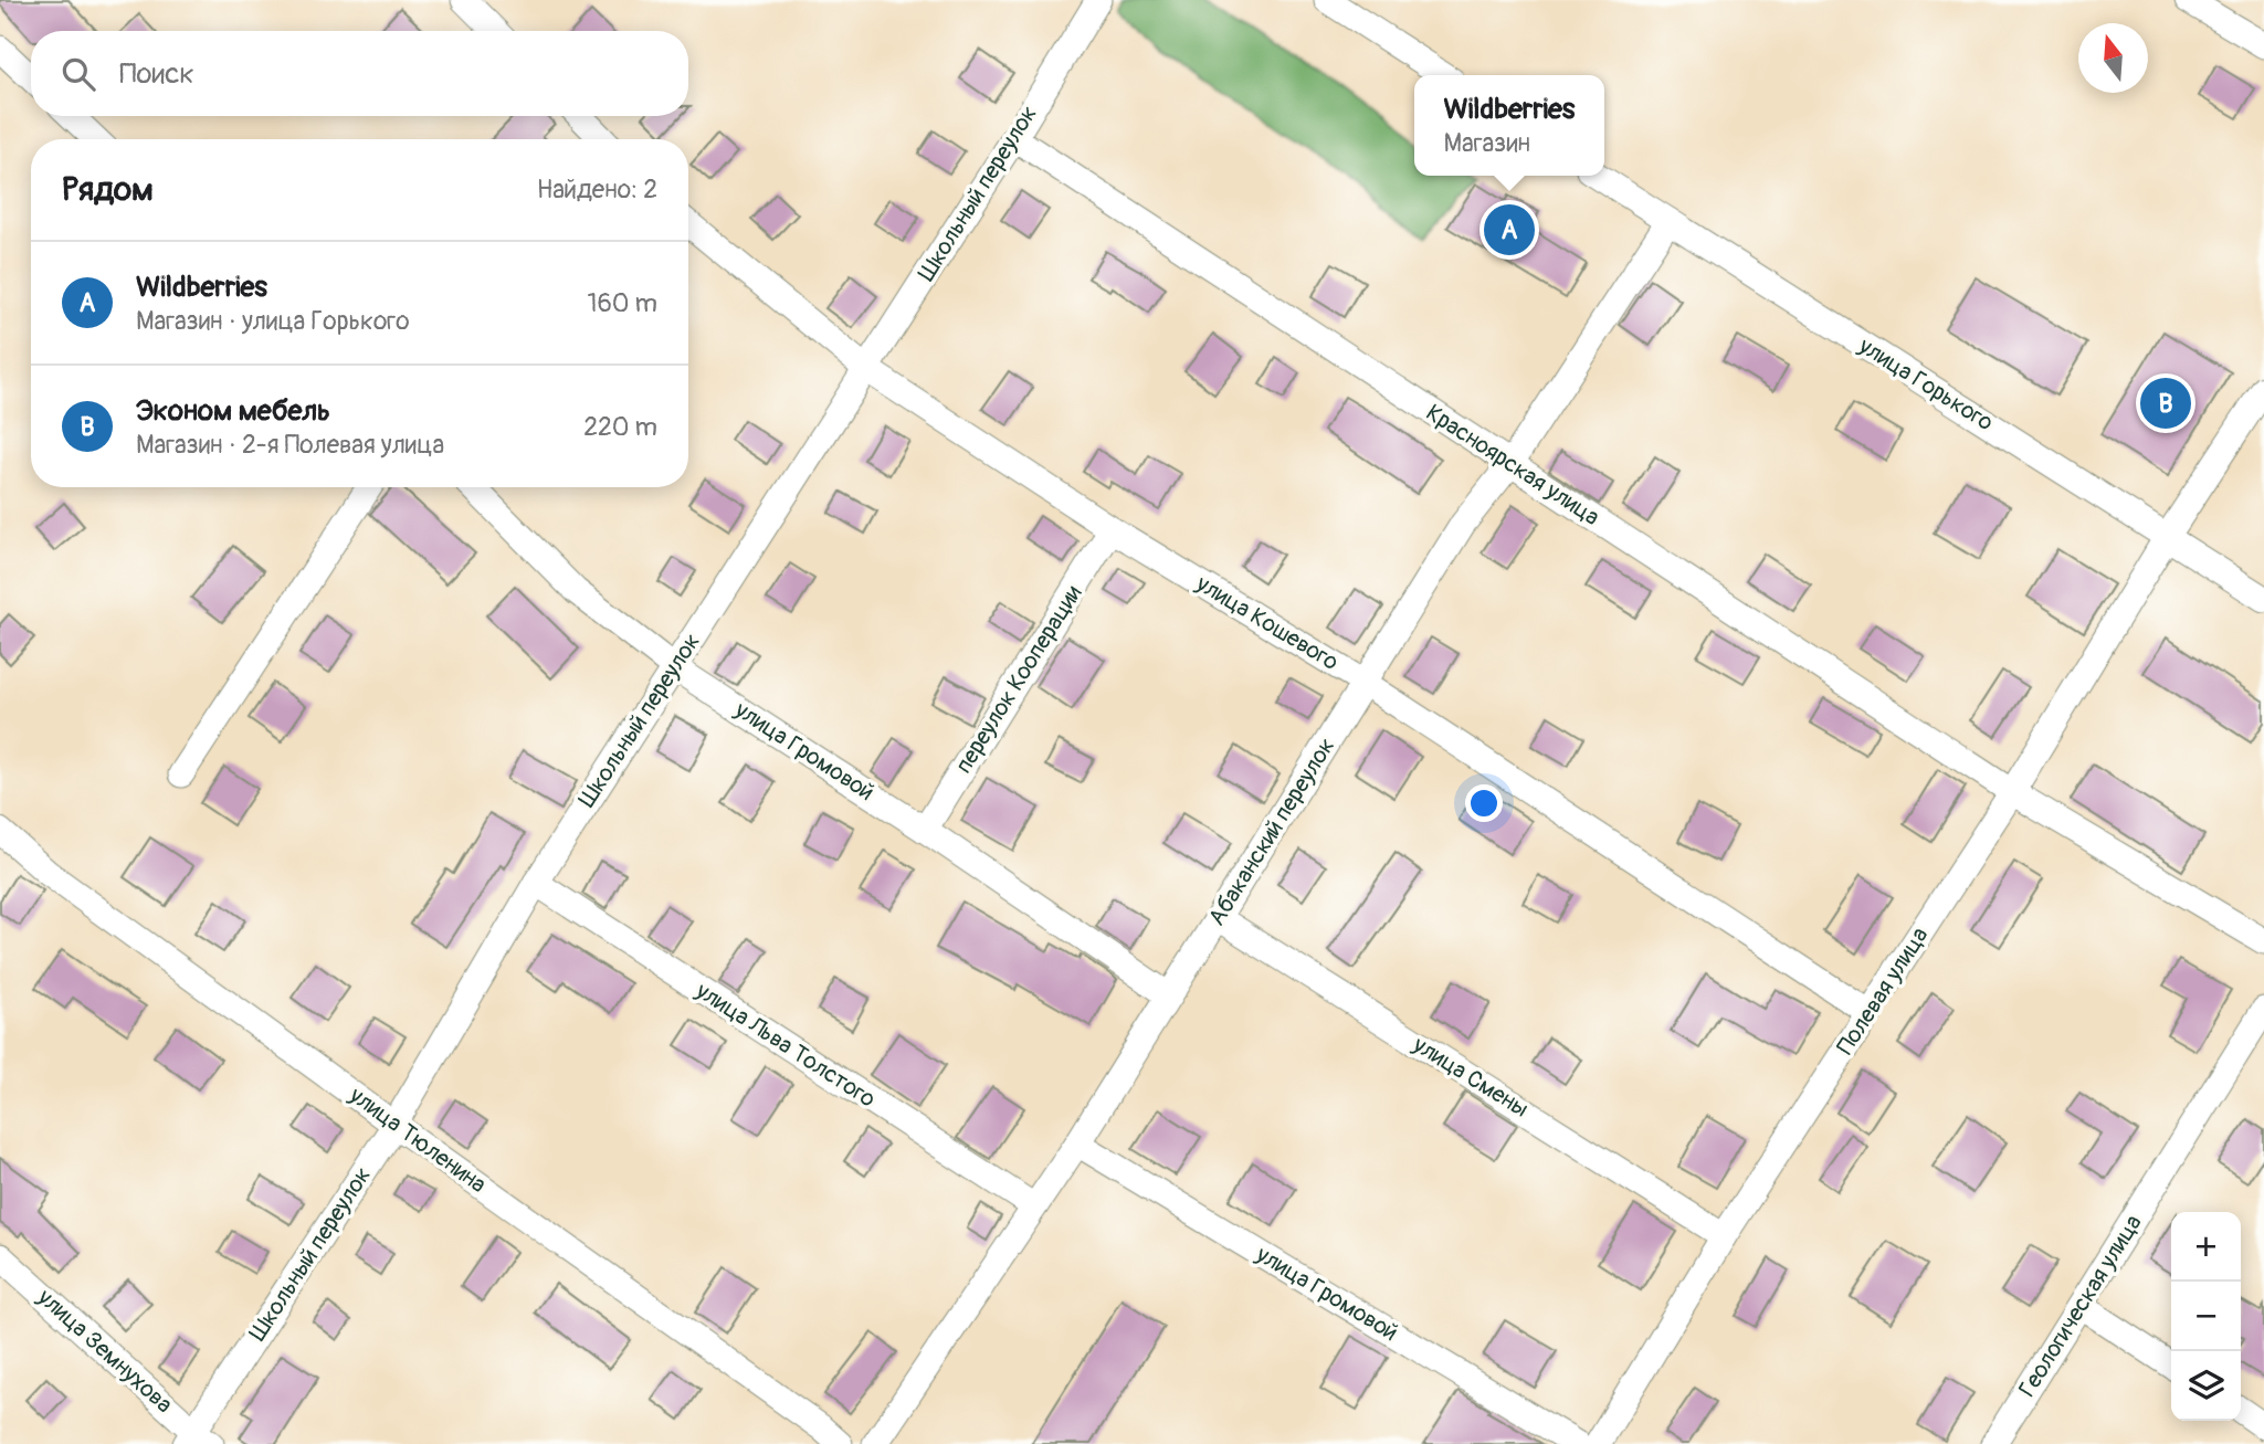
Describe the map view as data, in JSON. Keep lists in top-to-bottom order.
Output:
{
  "streets": {
    "street": [
      "Школьный переулок",
      "улица Горького",
      "Красноярская улица",
      "улица Кошевого",
      "переулок Кооперации",
      "улица Громовой",
      "Абаканский переулок",
      "Полевая улица",
      "улица Льва Толстого",
      "улица Смены",
      "улица Тюленина",
      "Геологическая улица",
      "улица Земнухова"
    ]
  },
  "crossings": [
    ["Школьный переулок", "Красноярская улица"],
    ["Школьный переулок", "улица Кошевого"],
    ["Школьный переулок", "улица Громовой"],
    ["Школьный переулок", "улица Льва Толстого"],
    ["Школьный переулок", "улица Тюленина"],
    ["Школьный переулок", "улица Земнухова"],
    ["улица Горького", "Абаканский переулок"],
    ["улица Горького", "Полевая улица"],
    ["Красноярская улица", "Абаканский переулок"],
    ["Красноярская улица", "Полевая улица"],
    ["улица Кошевого", "переулок Кооперации"],
    ["улица Кошевого", "Абаканский переулок"],
    ["улица Кошевого", "Полевая улица"],
    ["переулок Кооперации", "улица Громовой"],
    ["улица Громовой", "Абаканский переулок"],
    ["Абаканский переулок", "улица Льва Толстого"],
    ["Абаканский переулок", "улица Смены"],
    ["Полевая улица", "улица Смены"]
  ],
  "north": "top",
  "page": {
    "search": "Поиск",
    "popup": ["Wildberries", "Магазин"],
    "heading": ["Рядом", "Найдено: 2"],
    "pins": ["A", "B"],
    "list": [
      {
        "mark": "A",
        "name": "Wildberries",
        "note": "Магазин · улица Горького",
        "value": "160 m"
      },
      {
        "mark": "B",
        "name": "Эконом мебель",
        "note": "Магазин · 2-я Полевая улица",
        "value": "220 m"
      }
    ],
    "map_buttons": ["+", "−"]
  }
}
